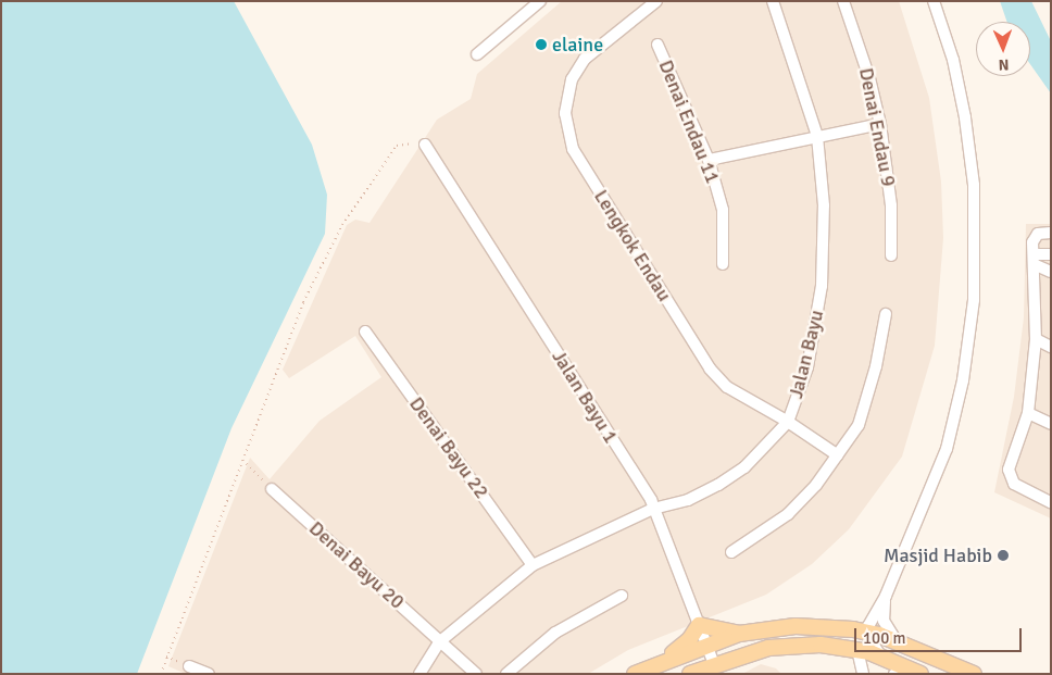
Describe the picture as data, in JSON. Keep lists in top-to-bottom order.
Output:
{
  "streets": {
    "street": [
      "Denai Endau 11",
      "Denai Endau 9",
      "Lengkok Endau",
      "Jalan Bayu",
      "Jalan Bayu 1",
      "Denai Bayu 22",
      "Denai Bayu 20"
    ]
  },
  "crossings": [
    ["Lengkok Endau", "Jalan Bayu"],
    ["Jalan Bayu", "Jalan Bayu 1"],
    ["Jalan Bayu", "Denai Bayu 22"],
    ["Jalan Bayu", "Denai Bayu 20"]
  ],
  "places": ["elaine", "Masjid Habib"],
  "scale_bar": "100 m",
  "north": "bottom"
}
